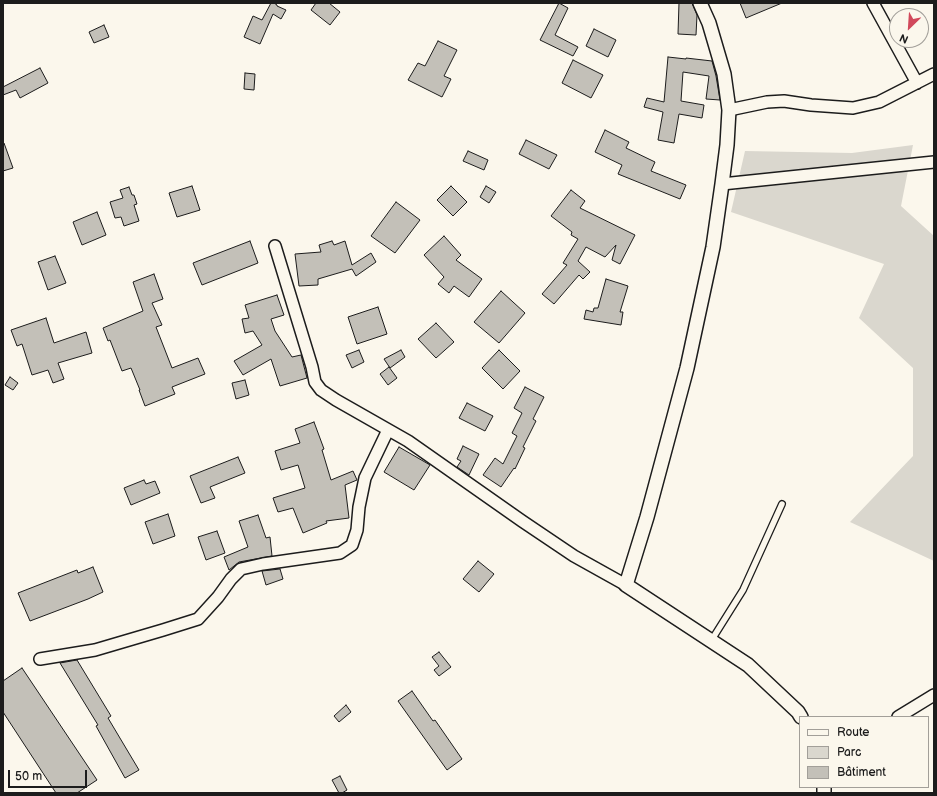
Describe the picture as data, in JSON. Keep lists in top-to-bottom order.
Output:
{
  "legend": ["Route", "Parc", "Bâtiment"],
  "scale_bar": "50 m",
  "north": "bottom left"
}
